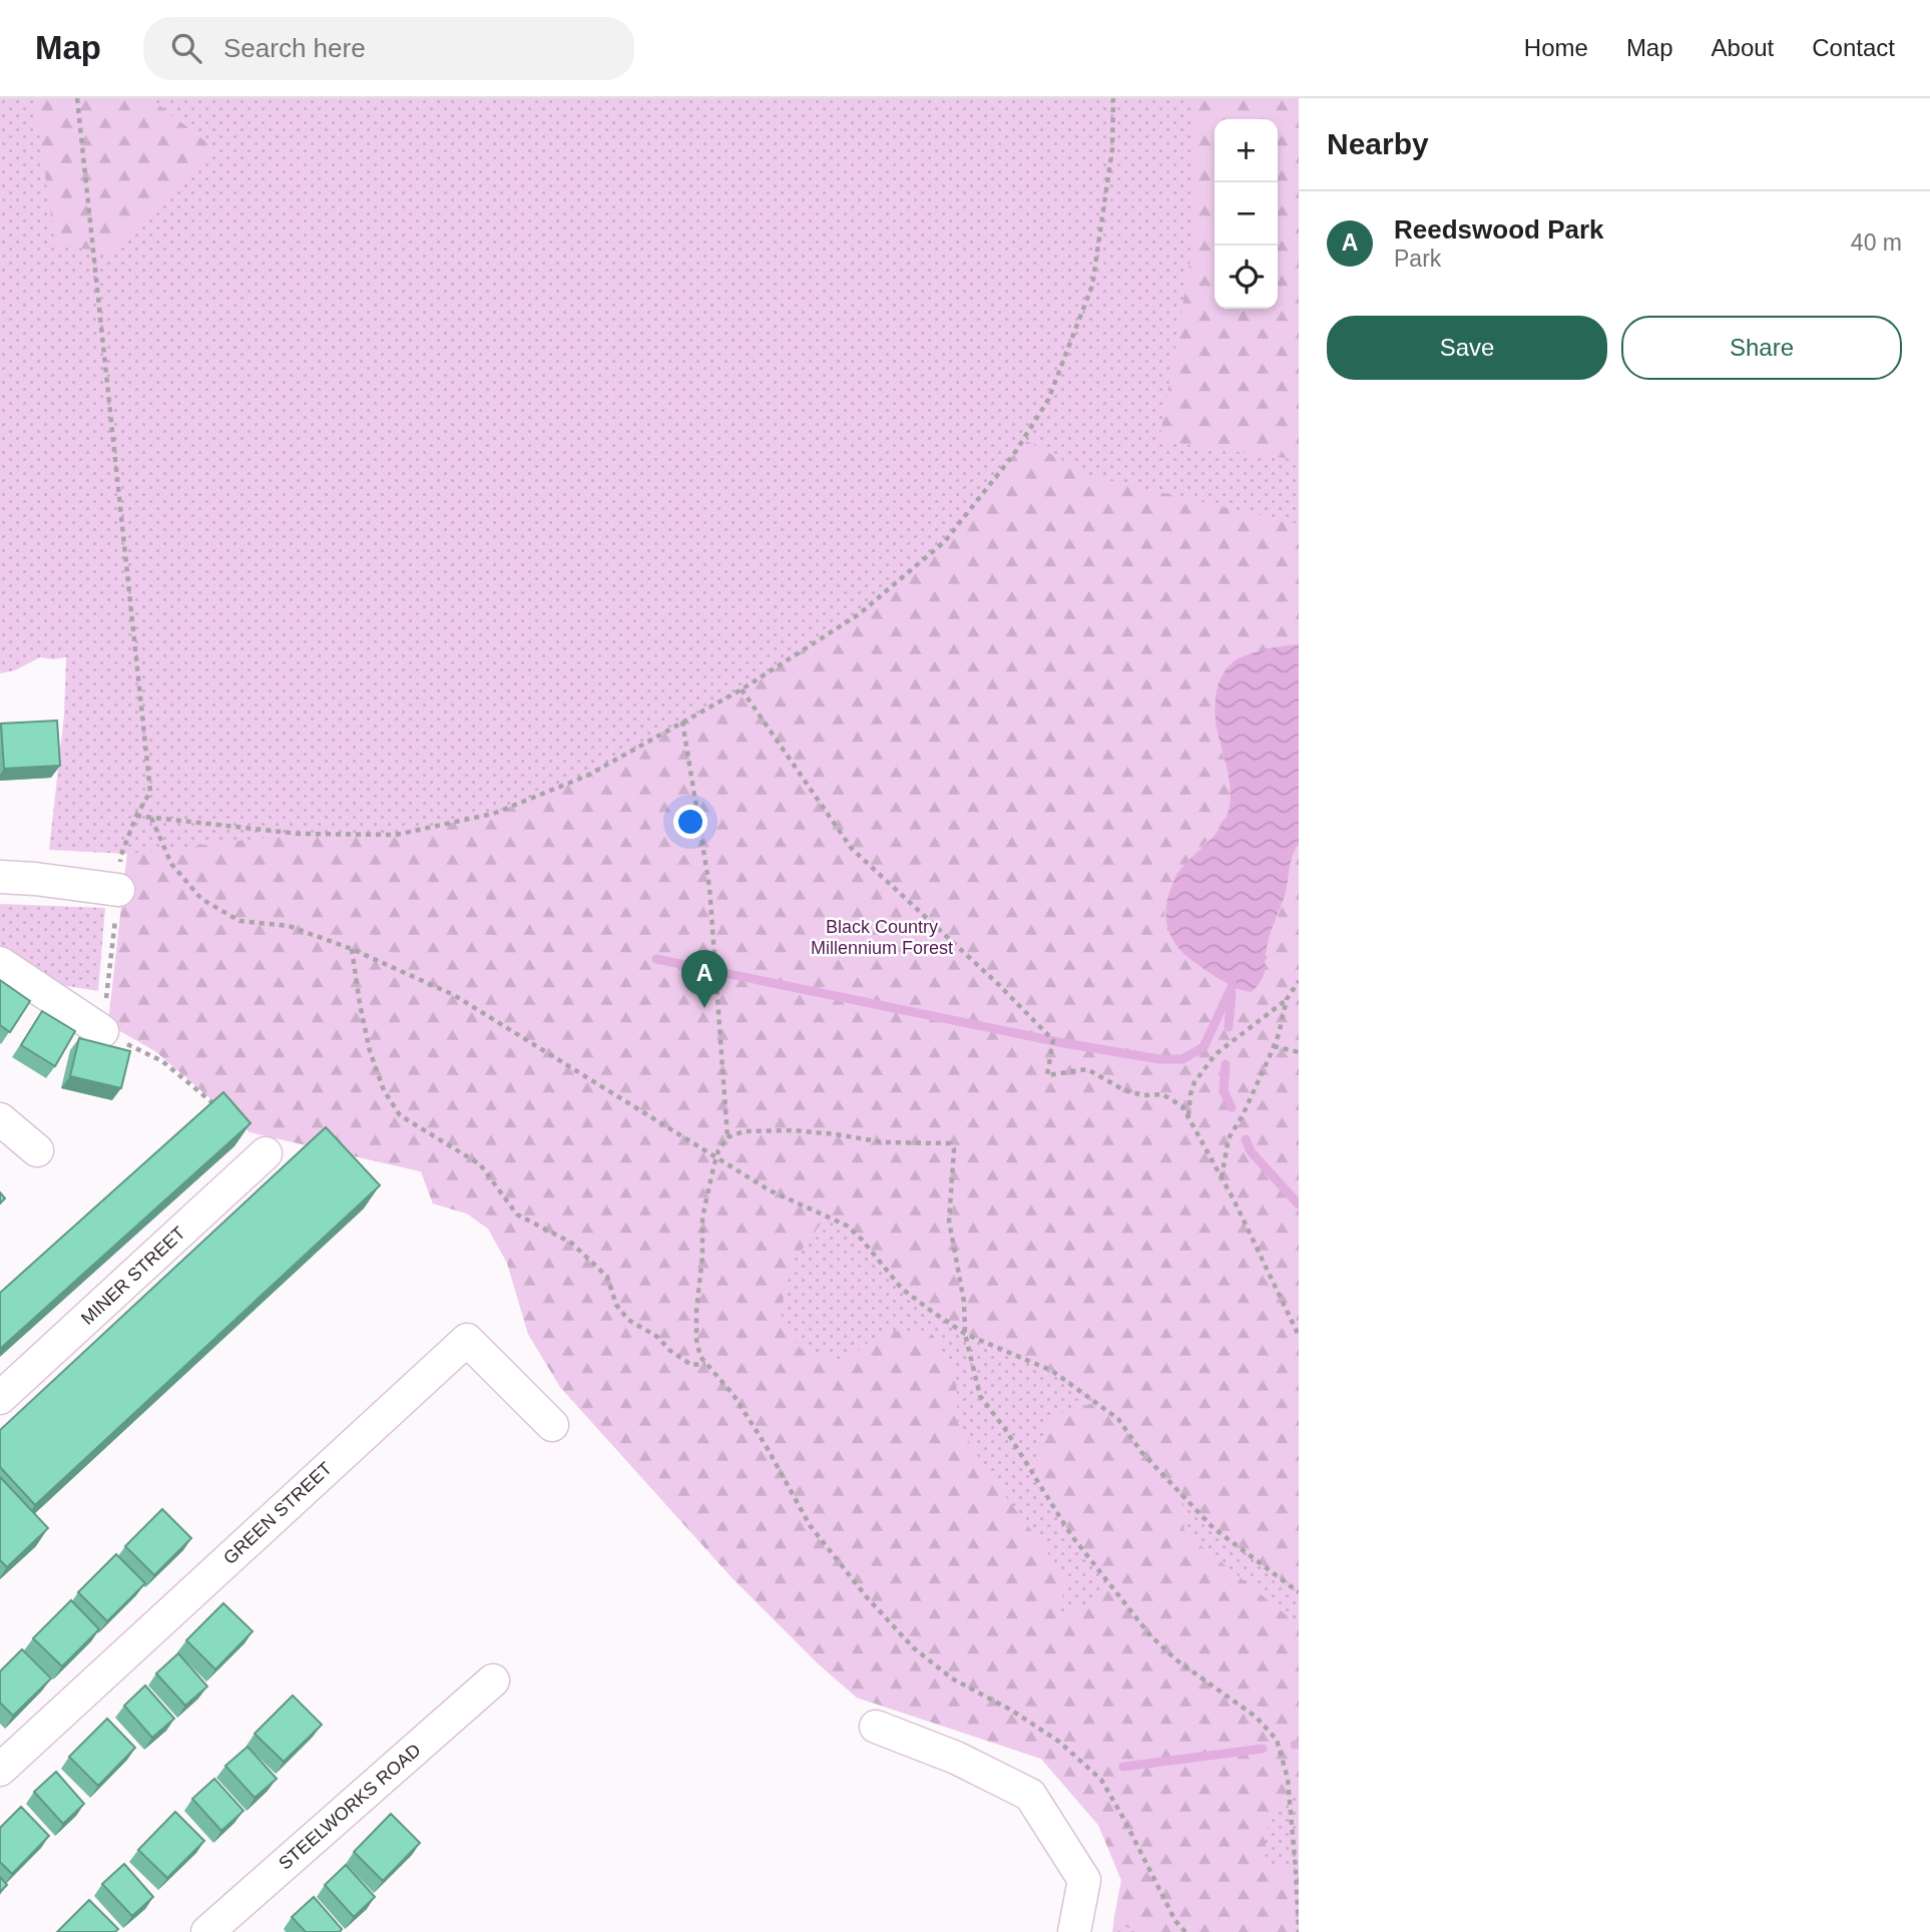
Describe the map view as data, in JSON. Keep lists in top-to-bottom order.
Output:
{
  "streets": {
    "street": ["MINER STREET", "GREEN STREET", "STEELWORKS ROAD"]
  },
  "parks": ["Black Country Millennium Forest"],
  "page": {
    "header": "Map",
    "search": "Search here",
    "nav": [
      "Home",
      "Map",
      "About",
      "Contact"
    ],
    "heading": "Nearby",
    "map_buttons": ["+", "−"],
    "list": [
      {
        "mark": "A",
        "name": "Reedswood Park",
        "note": "Park",
        "value": "40 m"
      }
    ],
    "buttons": ["Save", "Share"],
    "pins": "A"
  }
}
